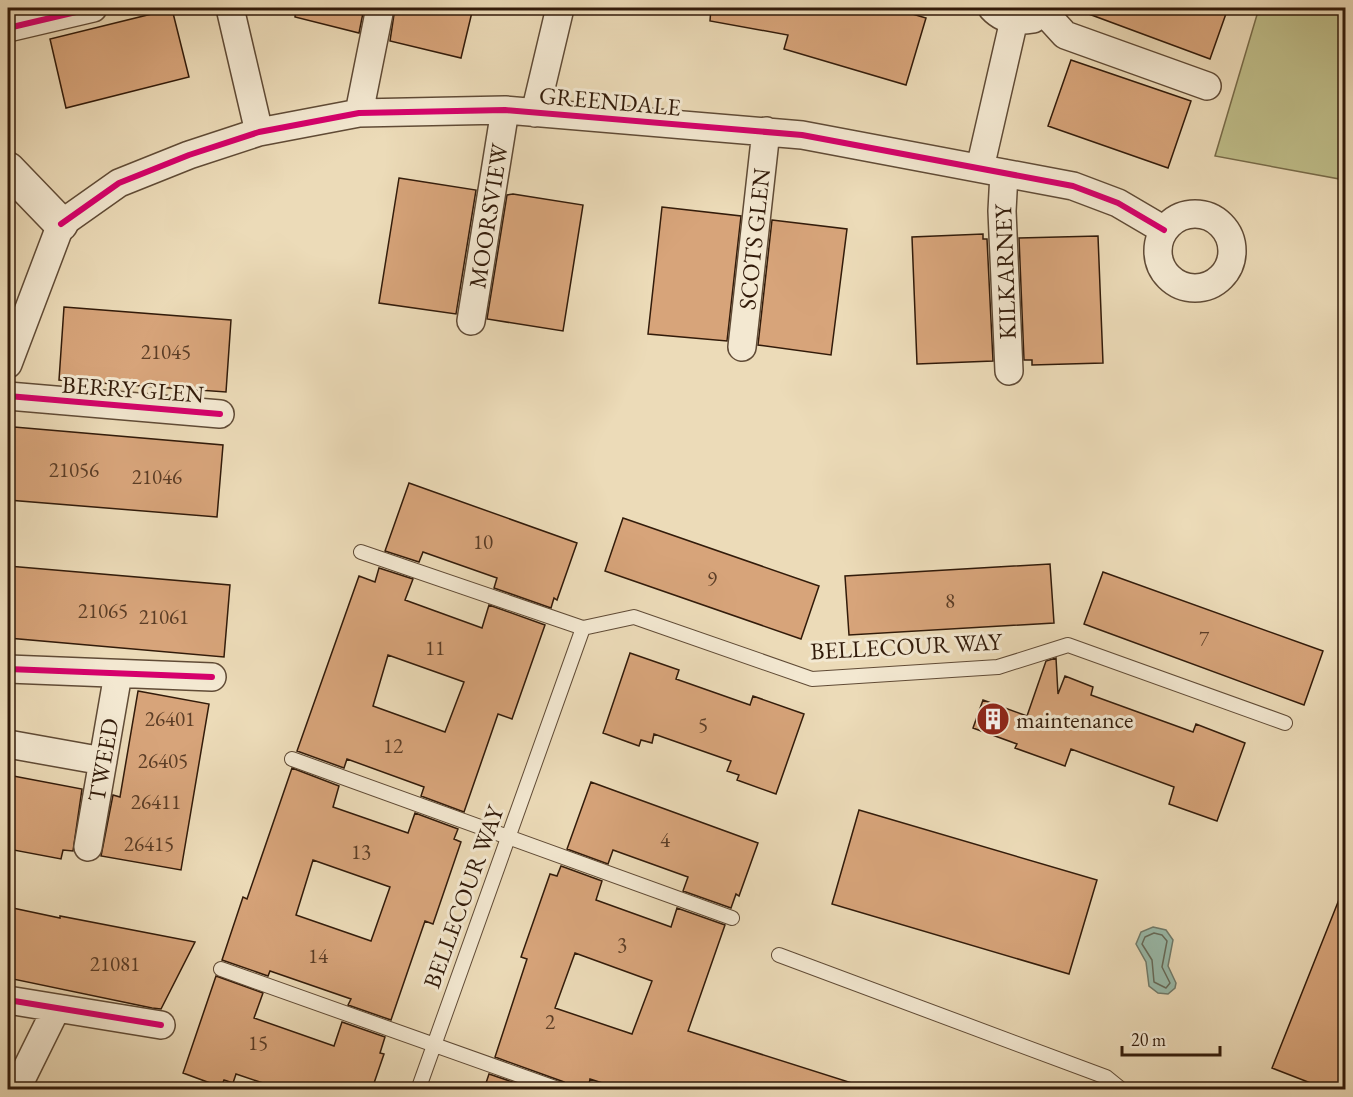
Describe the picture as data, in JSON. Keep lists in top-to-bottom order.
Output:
{
  "streets": {
    "street": [
      "GREENDALE",
      "MOORSVIEW",
      "SCOTS GLEN",
      "KILKARNEY",
      "BERRY GLEN",
      "TWEED"
    ],
    "lane": ["BELLECOUR WAY"]
  },
  "crossings": [
    ["GREENDALE", "MOORSVIEW"],
    ["GREENDALE", "SCOTS GLEN"],
    ["GREENDALE", "KILKARNEY"]
  ],
  "places": {
    "building": ["maintenance"]
  },
  "house_numbers": [
    "21045",
    "21056",
    "21046",
    "10",
    "9",
    "8",
    "21065",
    "21061",
    "7",
    "11",
    "26401",
    "5",
    "12",
    "26405",
    "26411",
    "4",
    "26415",
    "13",
    "3",
    "14",
    "21081",
    "2",
    "15"
  ],
  "scale_bar": "20 m"
}
